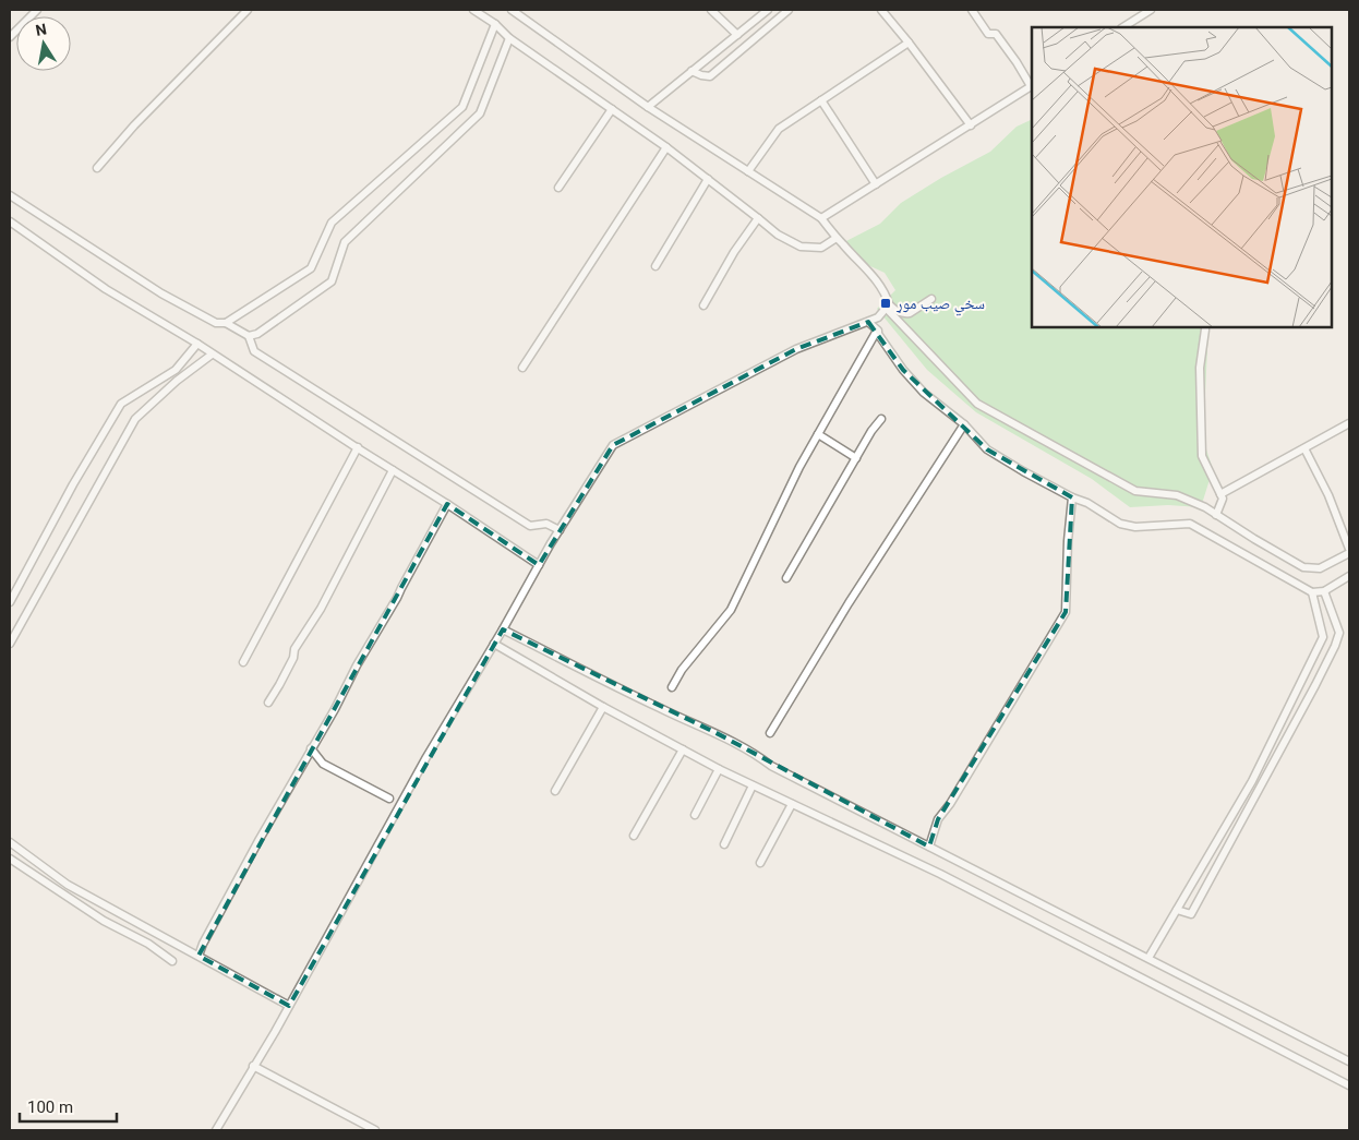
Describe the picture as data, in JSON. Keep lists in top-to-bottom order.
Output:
{
  "places": {
    "transit": ["سخي صیب موړ"]
  },
  "scale_bar": "100 m",
  "north": "top"
}
